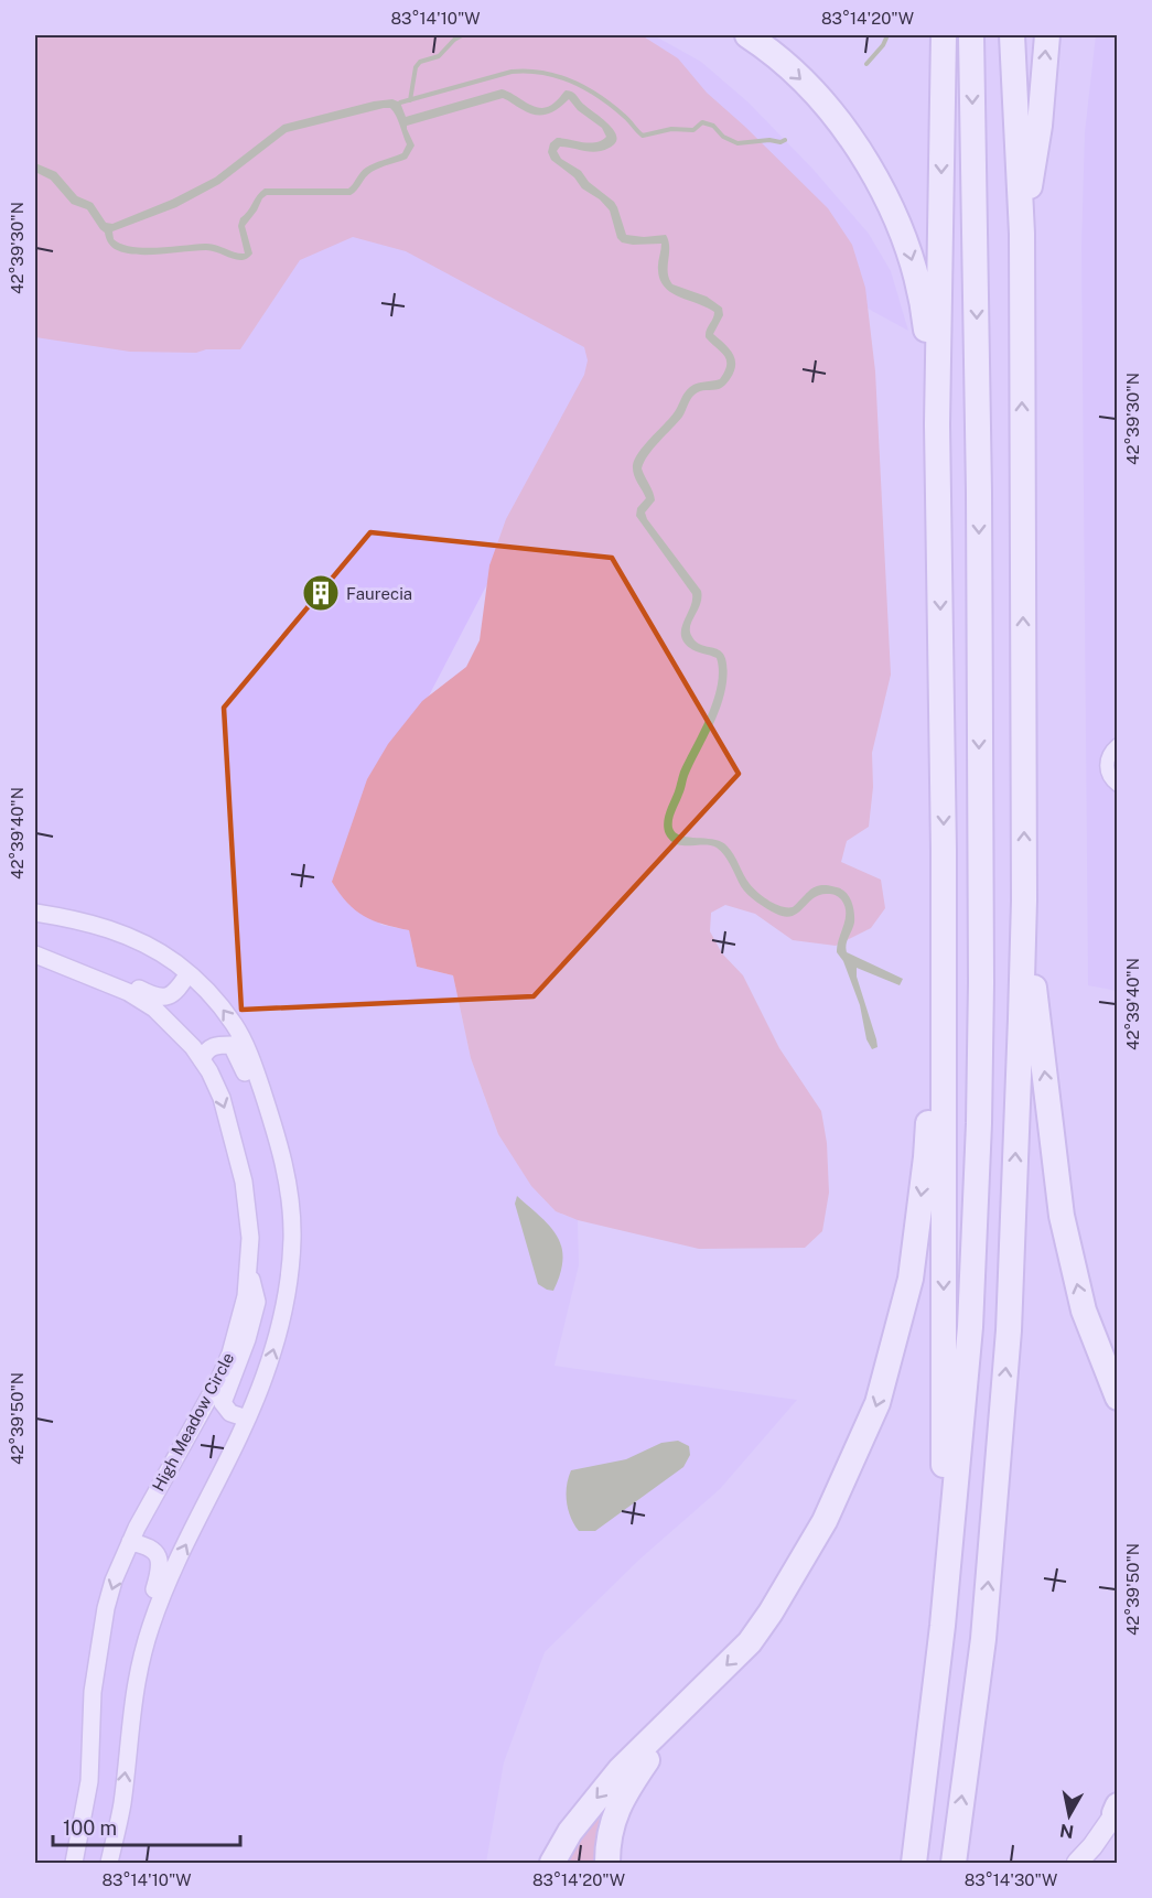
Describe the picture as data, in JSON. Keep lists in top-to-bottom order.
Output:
{
  "streets": {
    "street": ["High Meadow Circle"]
  },
  "places": {
    "building": ["Faurecia"]
  },
  "scale_bar": "100 m",
  "north": "bottom",
  "coordinates": [
    "83°14'10\"W",
    "83°14'20\"W",
    "42°39'30\"N",
    "42°39'40\"N",
    "42°39'50\"N",
    "83°14'30\"W"
  ]
}
